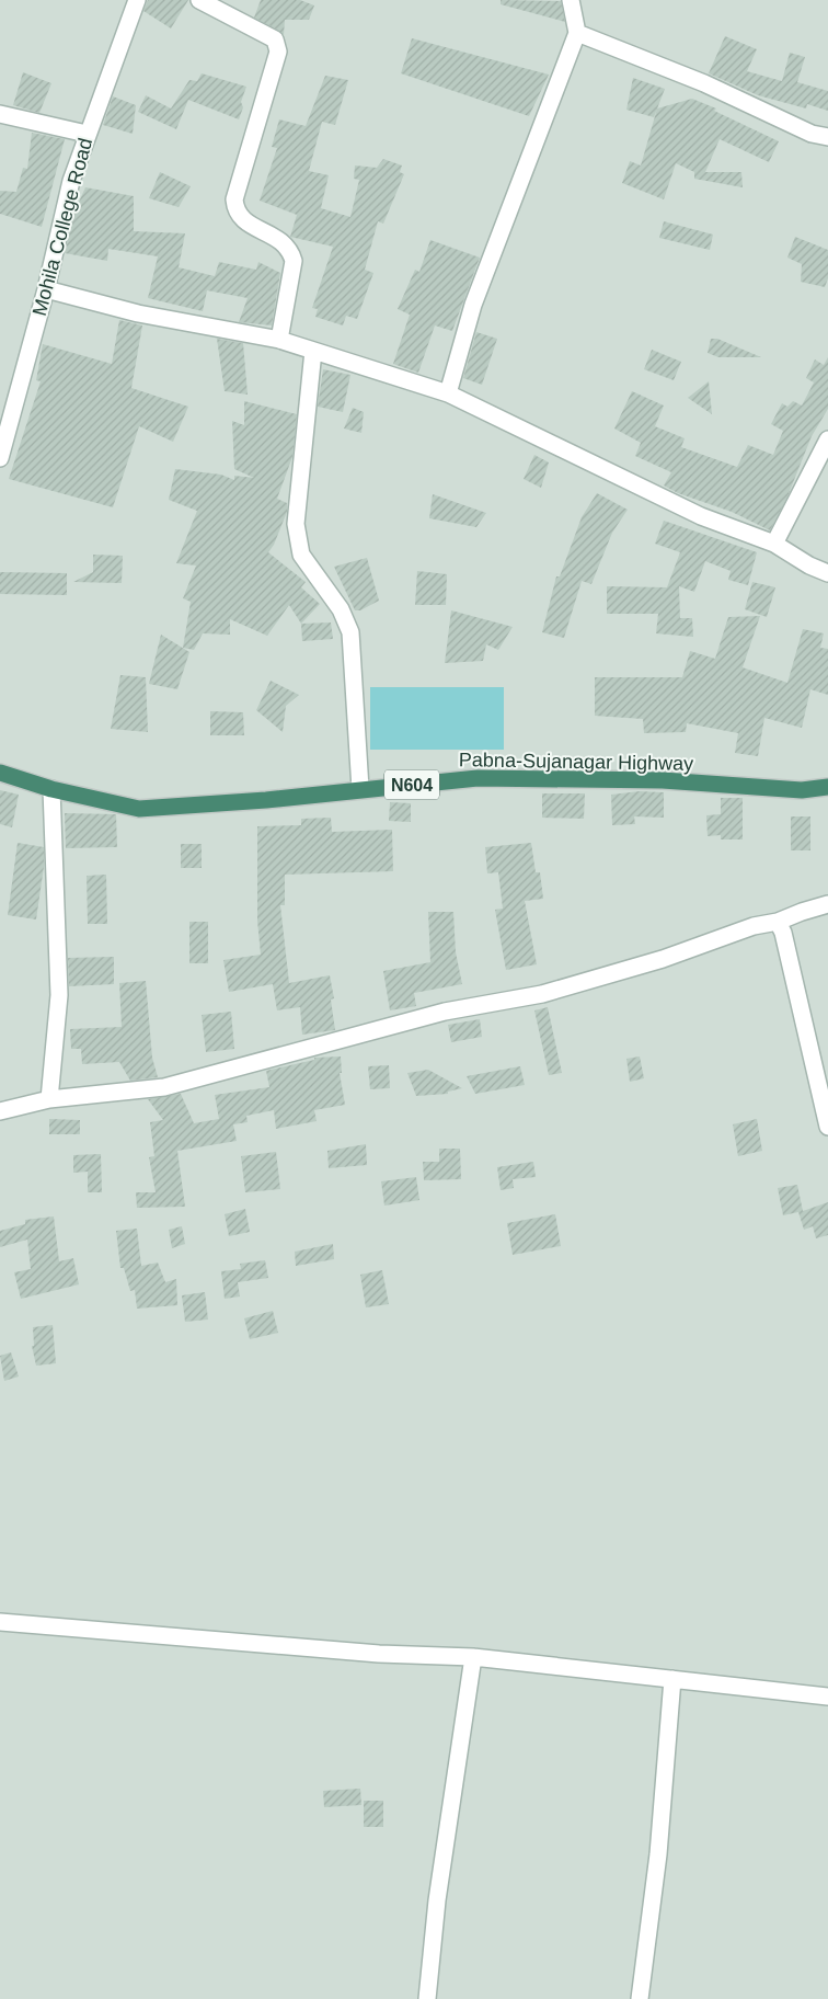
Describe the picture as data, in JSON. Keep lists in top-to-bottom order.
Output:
{
  "streets": {
    "highway": ["Pabna-Sujanagar Highway", "N604"],
    "street": ["Mohila College Road"]
  }
}
